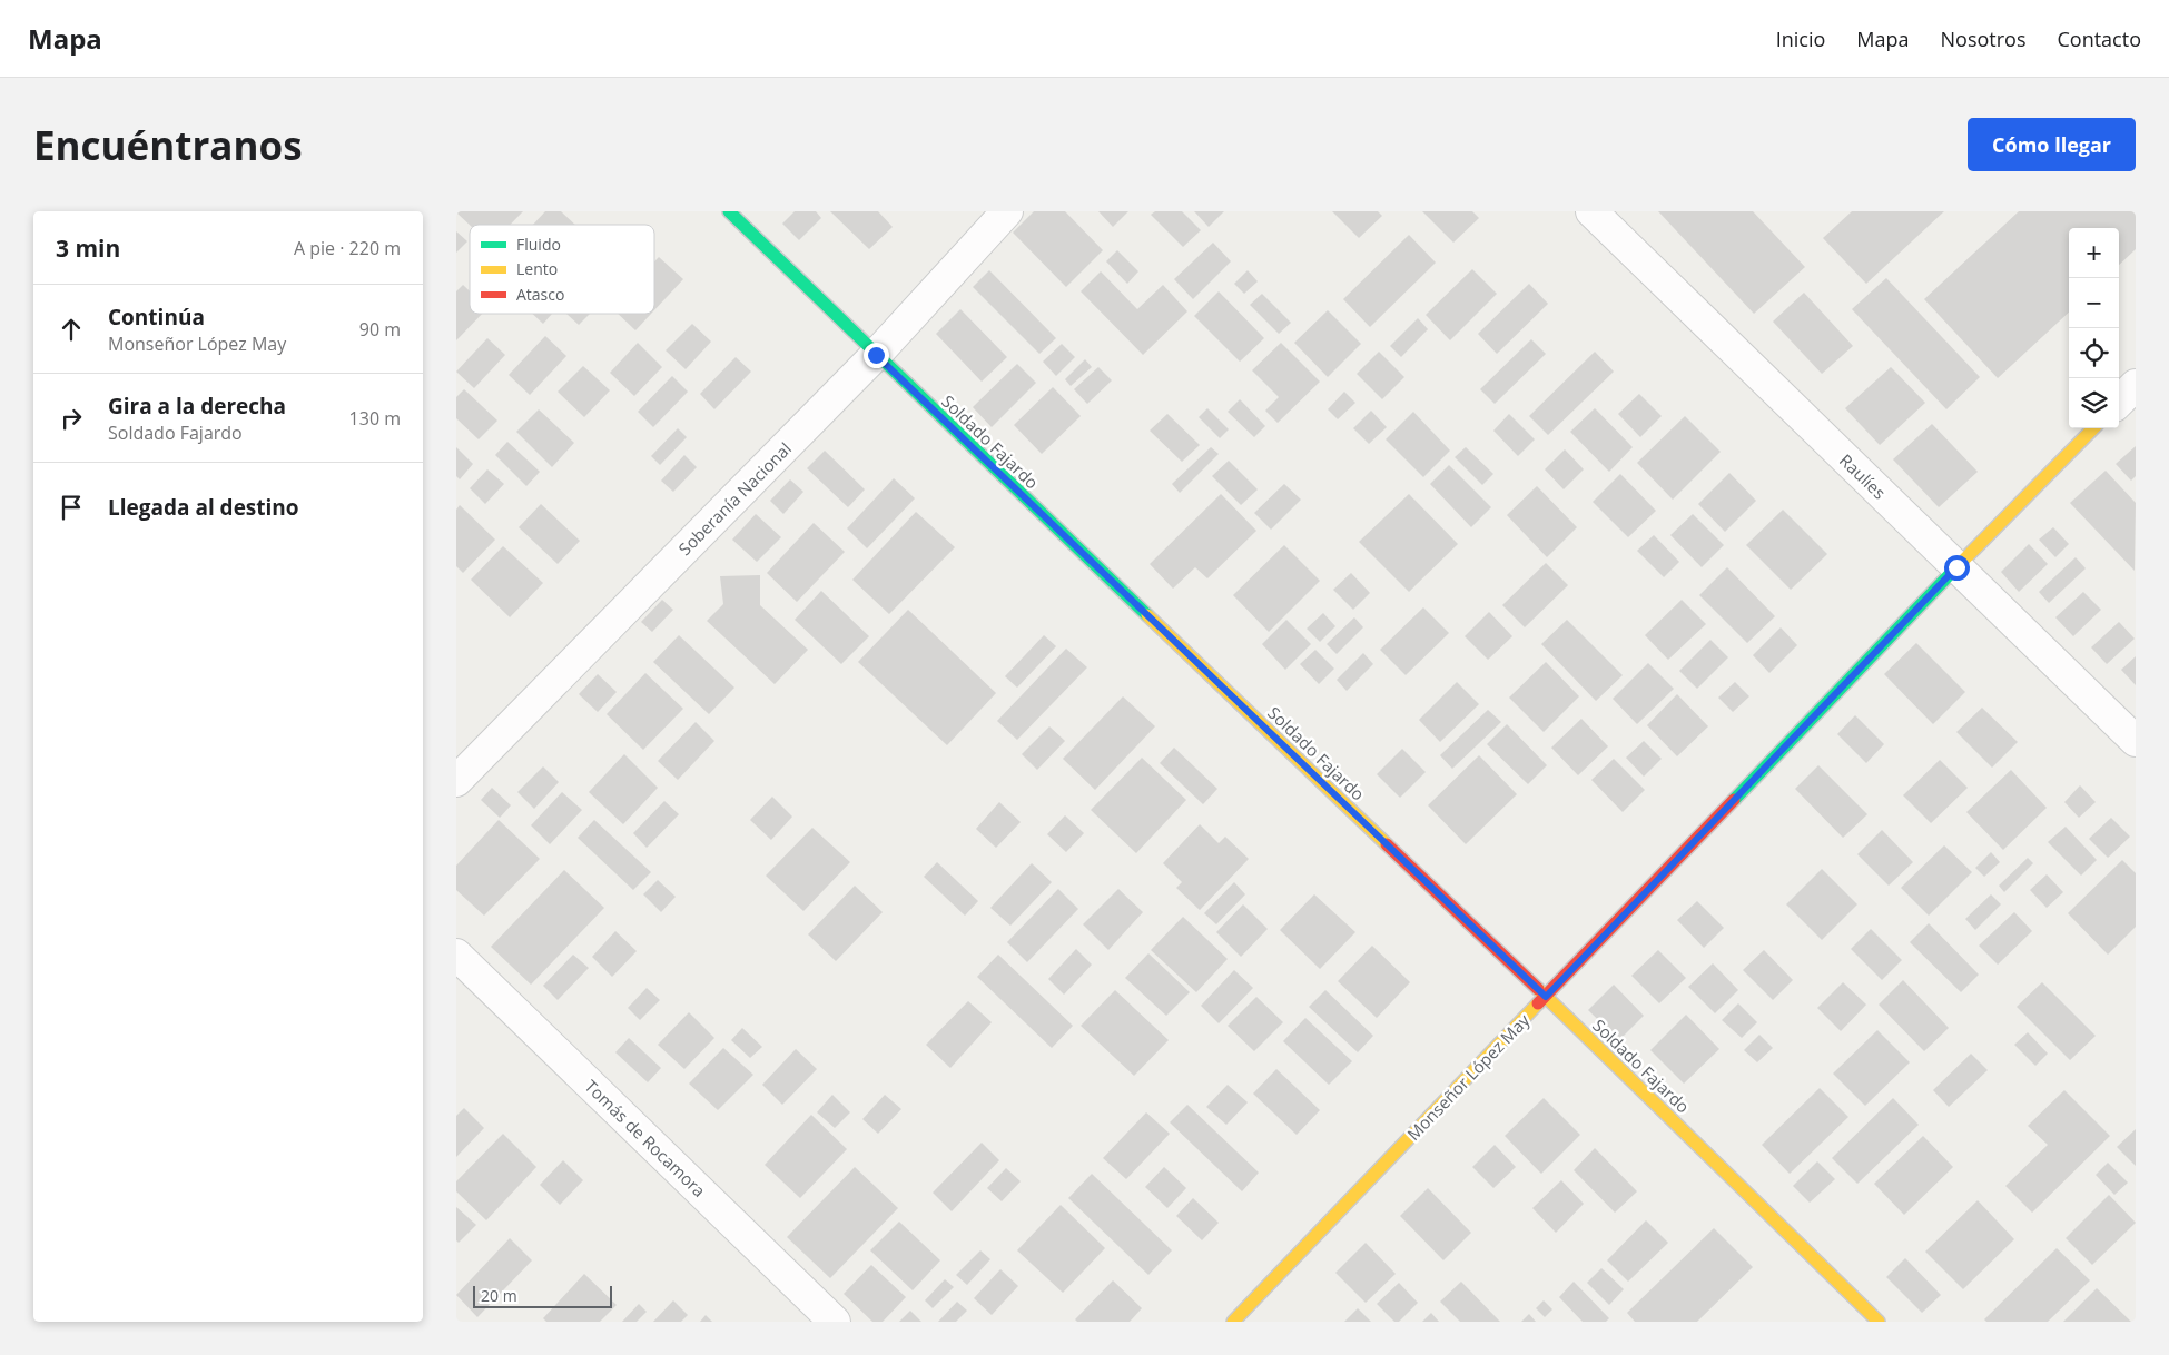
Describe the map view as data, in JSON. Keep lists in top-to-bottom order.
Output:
{
  "streets": {
    "street": [
      "Soldado Fajardo",
      "Raulíes",
      "Soberanía Nacional",
      "Monseñor López May",
      "Tomás de Rocamora"
    ]
  },
  "crossings": [
    ["Soldado Fajardo", "Soberanía Nacional"],
    ["Soldado Fajardo", "Monseñor López May"],
    ["Raulíes", "Monseñor López May"]
  ],
  "legend": ["Fluido", "Lento", "Atasco"],
  "scale_bar": "20 m",
  "page": {
    "header": "Mapa",
    "nav": [
      "Inicio",
      "Mapa",
      "Nosotros",
      "Contacto"
    ],
    "buttons": "Cómo llegar",
    "title": "Encuéntranos",
    "heading": ["3 min", "A pie · 220 m"],
    "map_buttons": ["+", "−"],
    "list": [
      ["Continúa", "Monseñor López May", "90 m"],
      ["Gira a la derecha", "Soldado Fajardo", "130 m"],
      "Llegada al destino"
    ],
    "scale": "20 m"
  }
}
